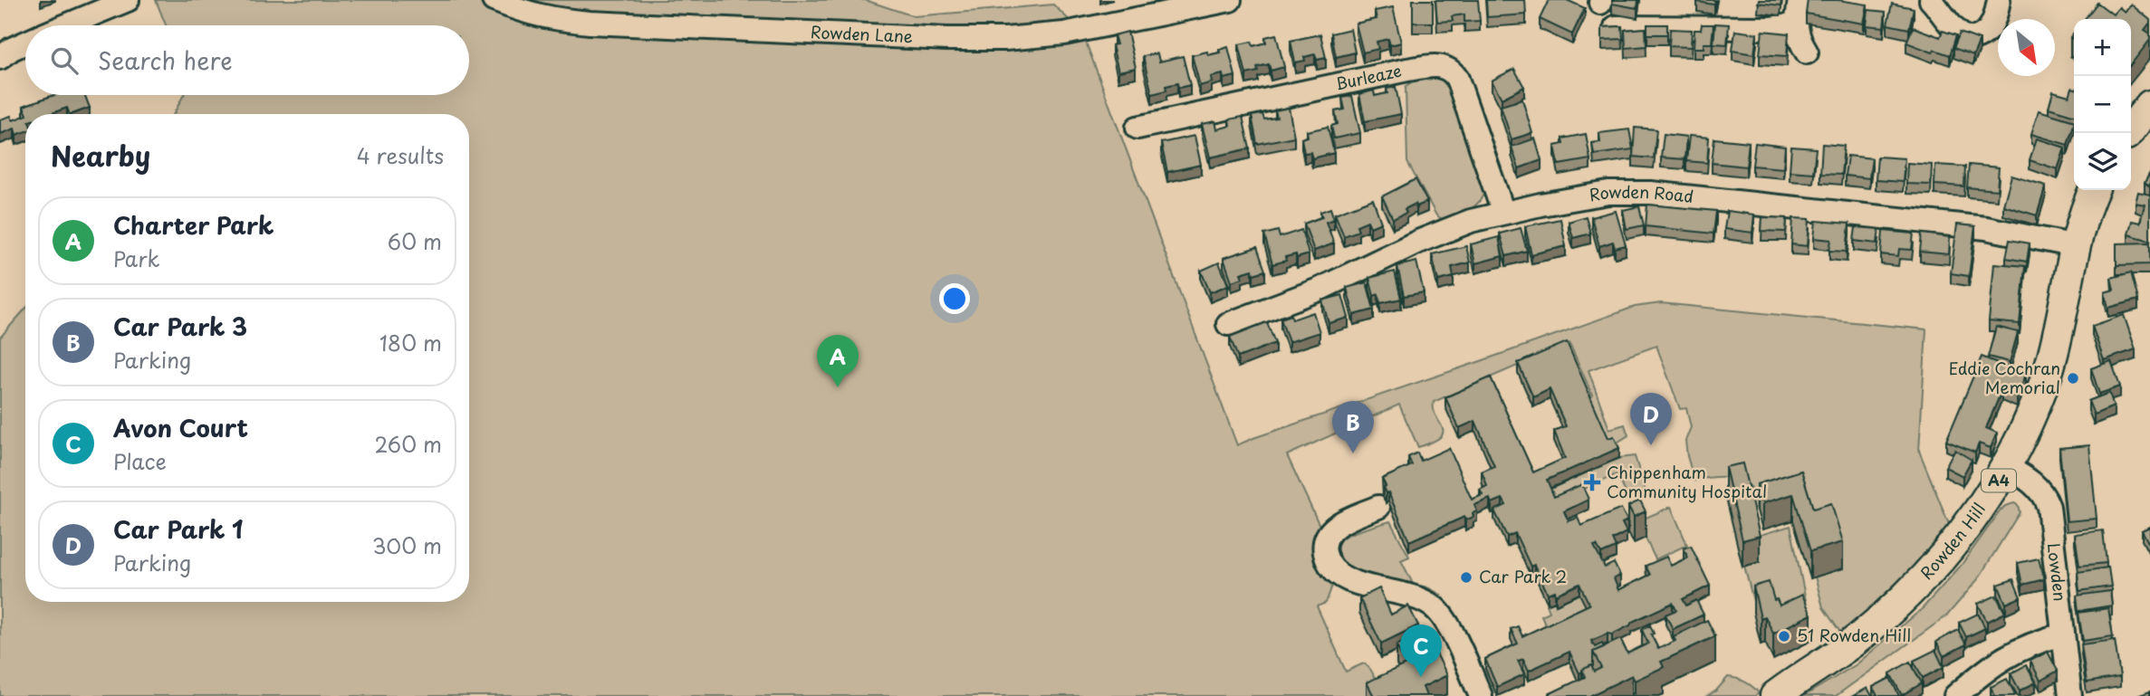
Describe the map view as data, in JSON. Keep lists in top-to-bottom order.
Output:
{
  "streets": {
    "main road": ["A4", "Rowden Hill"],
    "street": [
      "Rowden Lane",
      "Burleaze",
      "Rowden Road",
      "Lowden"
    ]
  },
  "crossings": [
    ["Burleaze", "Rowden Road"],
    ["Rowden Road", "Rowden Hill"],
    ["Rowden Hill", "Lowden"]
  ],
  "places": {
    "other": ["Eddie Cochran Memorial", "Car Park 2", "51 Rowden Hill"],
    "health": ["Chippenham Community Hospital"]
  },
  "north": "bottom right",
  "page": {
    "map_buttons": ["+", "−"],
    "search": "Search here",
    "heading": ["Nearby", "4 results"],
    "list": [
      {
        "mark": "A",
        "name": "Charter Park",
        "note": "Park",
        "value": "60 m"
      },
      {
        "mark": "B",
        "name": "Car Park 3",
        "note": "Parking",
        "value": "180 m"
      },
      {
        "mark": "C",
        "name": "Avon Court",
        "note": "Place",
        "value": "260 m"
      },
      {
        "mark": "D",
        "name": "Car Park 1",
        "note": "Parking",
        "value": "300 m"
      }
    ],
    "pins": [
      "A",
      "D",
      "B",
      "C"
    ]
  }
}
